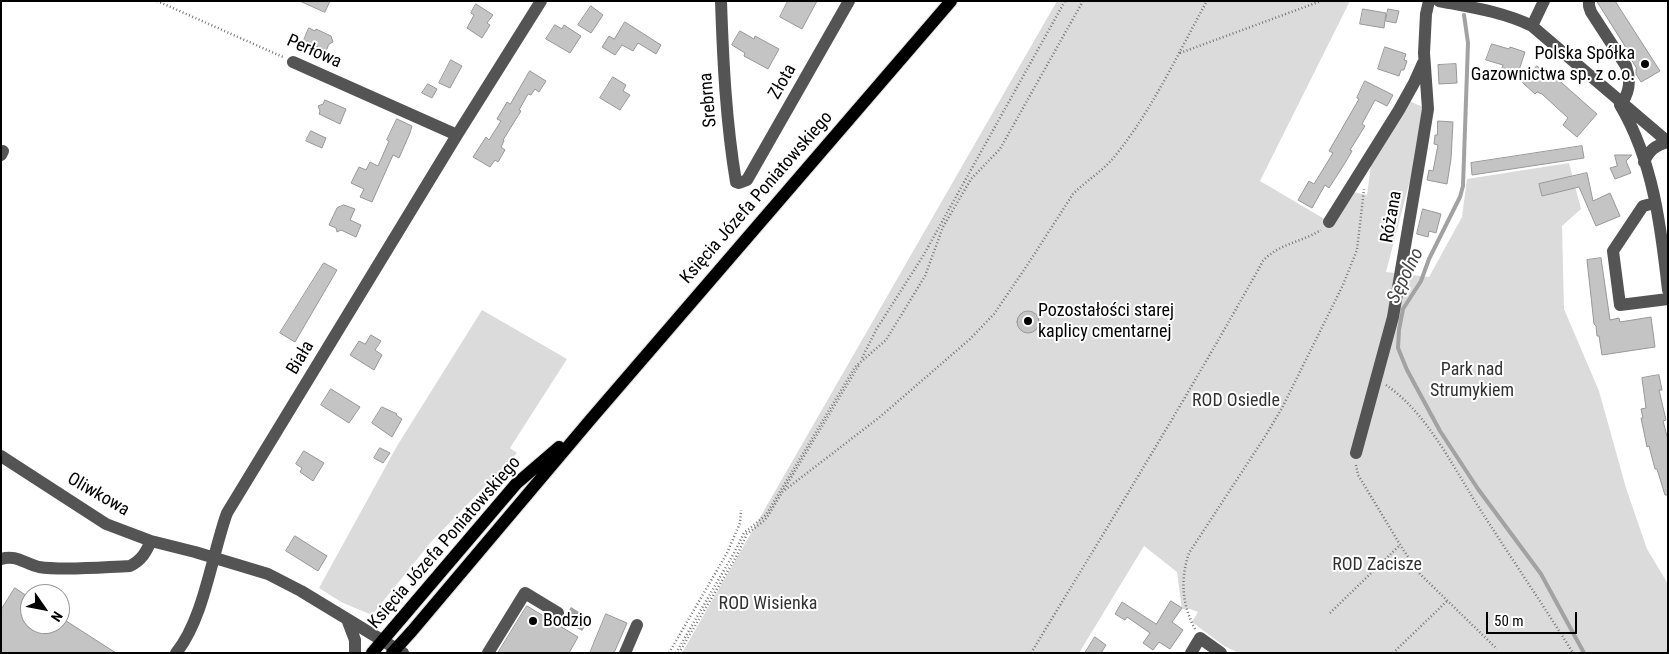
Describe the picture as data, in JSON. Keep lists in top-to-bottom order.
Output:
{
  "streets": {
    "main road": ["Księcia Józefa Poniatowskiego"],
    "street": [
      "Perłowa",
      "Złota",
      "Srebrna",
      "Różana",
      "Biała",
      "Oliwkowa"
    ]
  },
  "crossings": [
    ["Perłowa", "Biała"],
    ["Złota", "Srebrna"],
    ["Biała", "Oliwkowa"]
  ],
  "water": ["Sępolno"],
  "parks": [
    "Park nad Strumykiem",
    "ROD Osiedle",
    "ROD Zacisze",
    "ROD Wisienka"
  ],
  "places": ["Polska Spółka Gazownictwa sp. z o.o.", "Pozostałości starej kaplicy cmentarnej", "Bodzio"],
  "scale_bar": "50 m",
  "north": "bottom right"
}
